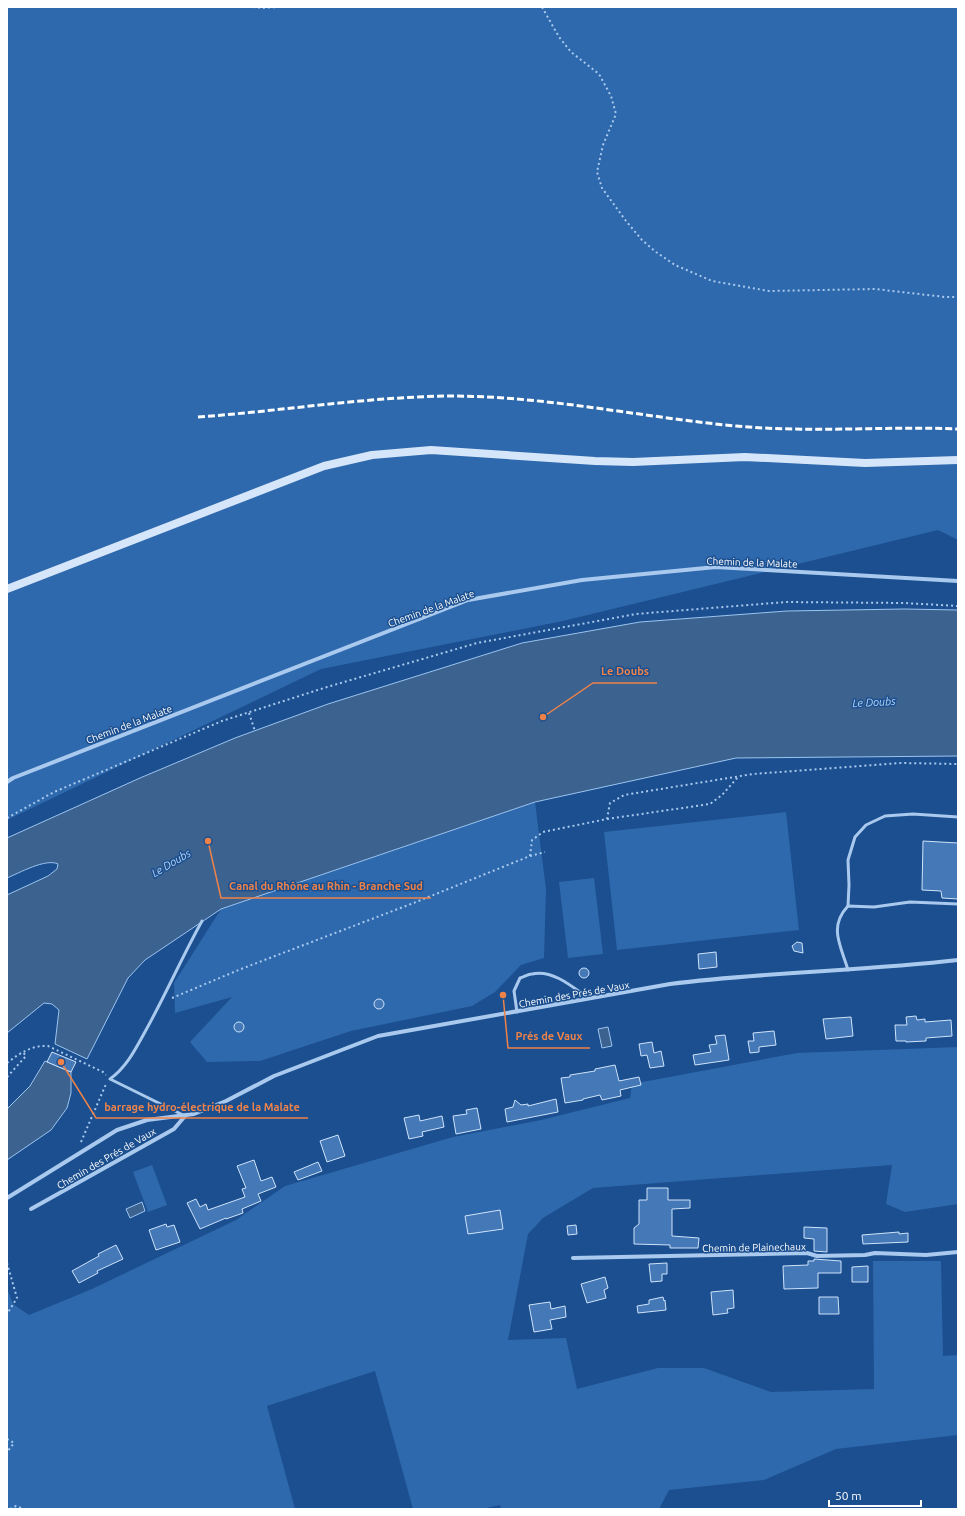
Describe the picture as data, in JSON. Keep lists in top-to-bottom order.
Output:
{
  "streets": {
    "street": ["Chemin de la Malate", "Chemin des Prés de Vaux", "Chemin de Plainechaux"]
  },
  "water": ["Le Doubs"],
  "places": [
    "Le Doubs",
    "Canal du Rhône au Rhin - Branche Sud",
    "Prés de Vaux",
    "barrage hydro-électrique de la Malate"
  ],
  "scale_bar": "50 m"
}
